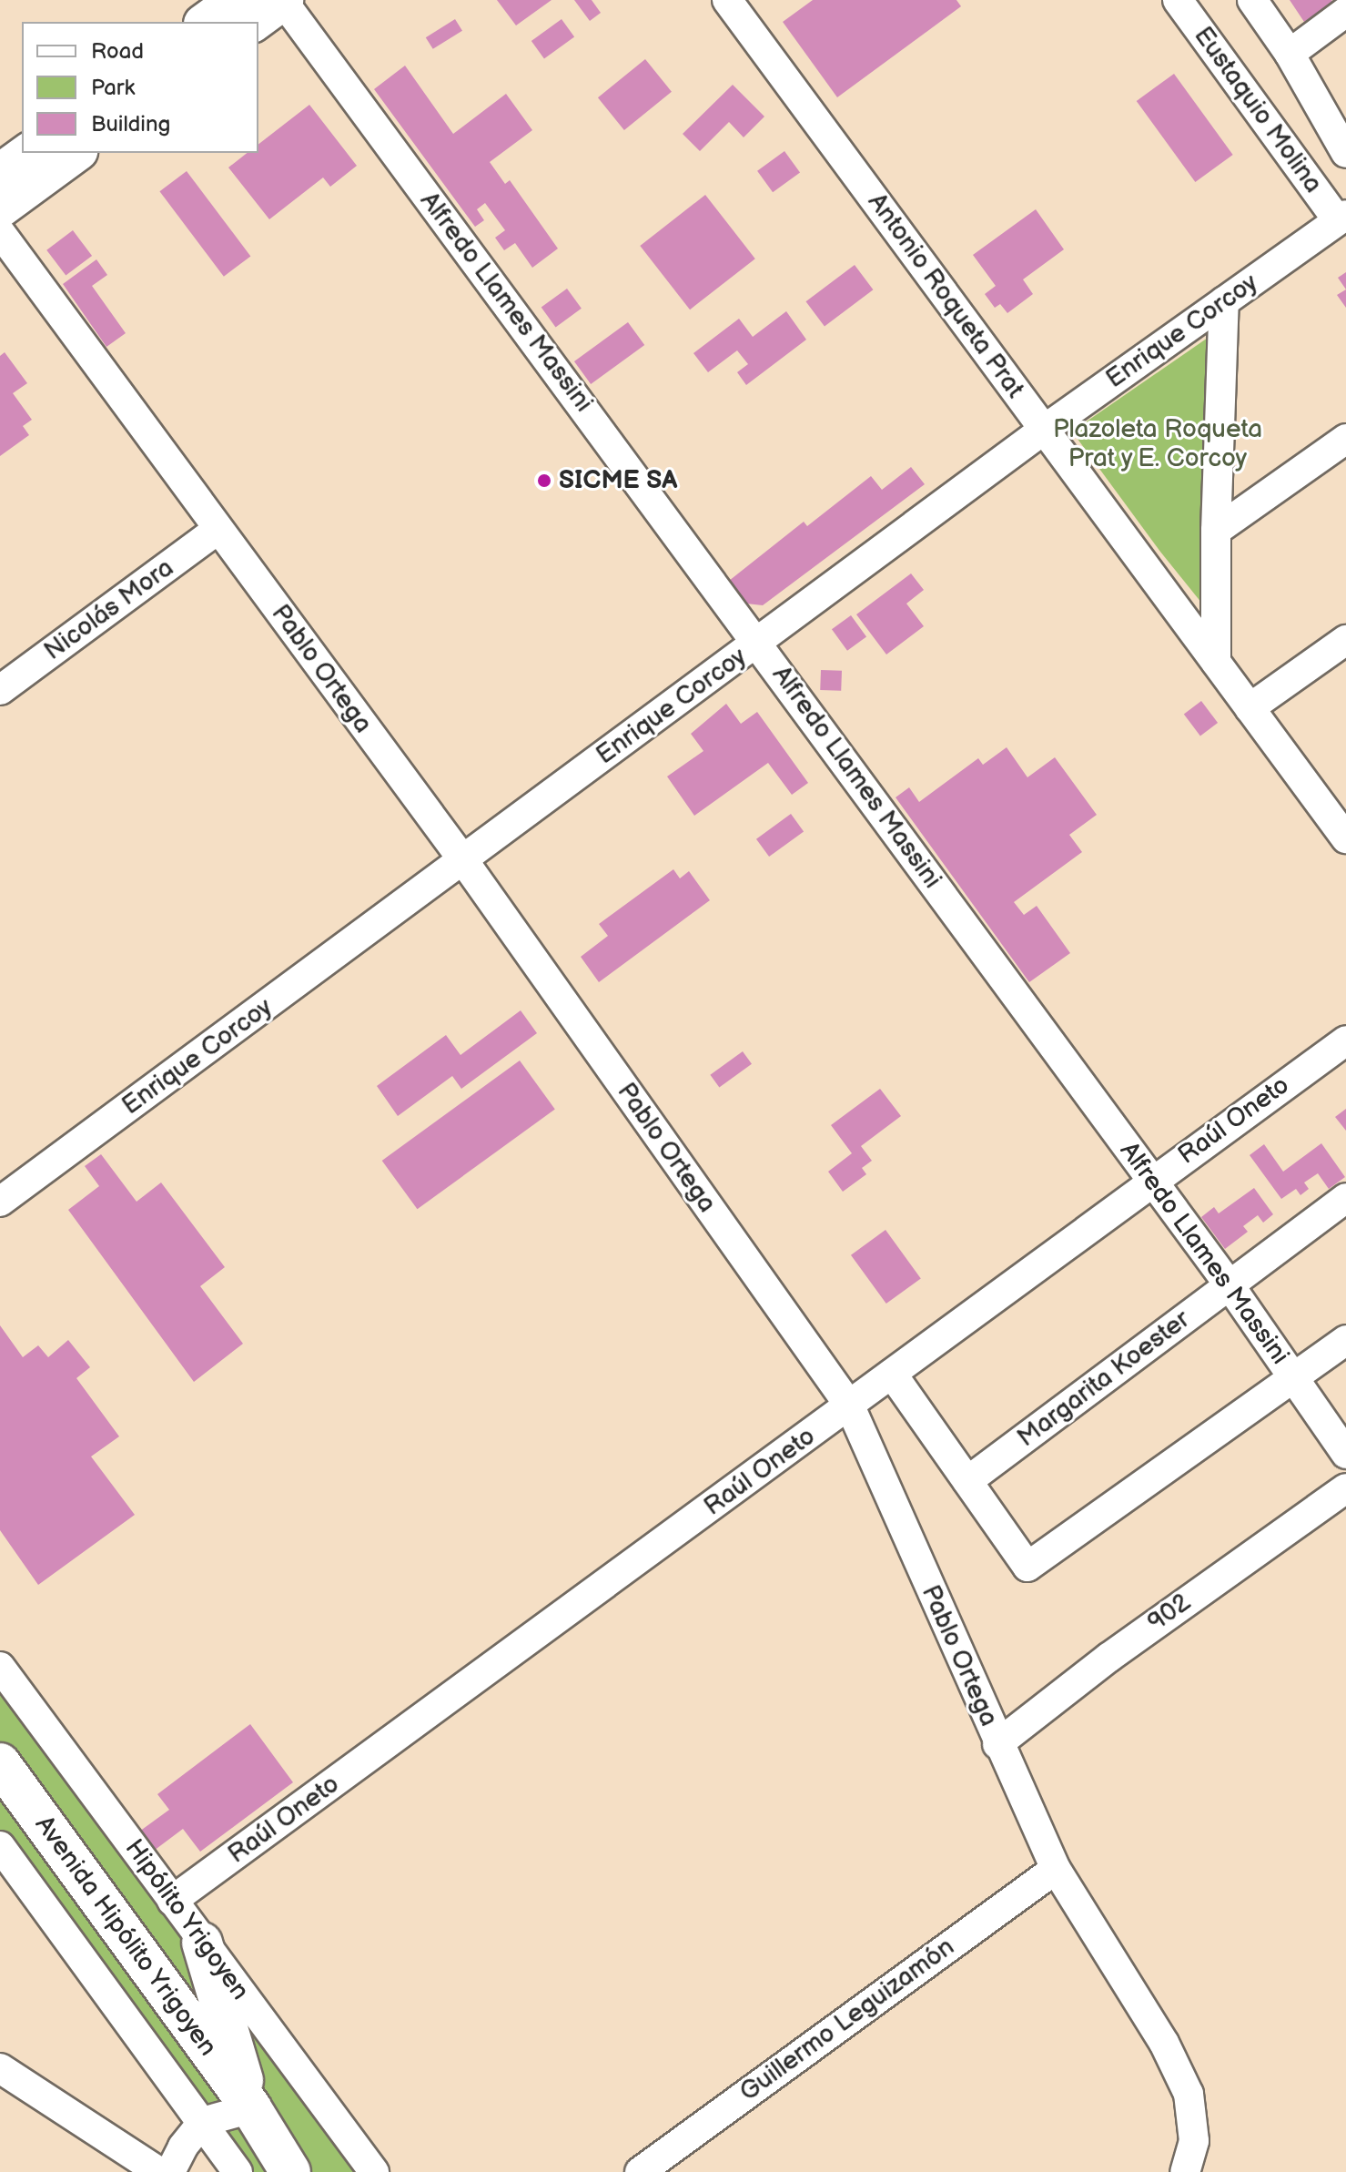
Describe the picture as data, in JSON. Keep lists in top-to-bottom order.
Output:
{
  "streets": {
    "highway": ["Avenida Hipólito Yrigoyen"],
    "street": [
      "Eustaquio Molina",
      "Antonio Roqueta Prat",
      "Alfredo Llames Massini",
      "Enrique Corcoy",
      "Nicolás Mora",
      "Pablo Ortega",
      "Raúl Oneto",
      "Margarita Koester",
      "902",
      "Hipólito Yrigoyen",
      "Guillermo Leguizamón"
    ]
  },
  "crossings": [
    ["Eustaquio Molina", "Enrique Corcoy"],
    ["Antonio Roqueta Prat", "Enrique Corcoy"],
    ["Alfredo Llames Massini", "Enrique Corcoy"],
    ["Alfredo Llames Massini", "Raúl Oneto"],
    ["Alfredo Llames Massini", "Margarita Koester"],
    ["Enrique Corcoy", "Pablo Ortega"],
    ["Nicolás Mora", "Pablo Ortega"],
    ["Pablo Ortega", "Raúl Oneto"],
    ["Pablo Ortega", "902"],
    ["Pablo Ortega", "Guillermo Leguizamón"],
    ["Raúl Oneto", "Hipólito Yrigoyen"]
  ],
  "parks": ["Plazoleta Roqueta Prat y E. Corcoy"],
  "places": ["SICME SA"],
  "legend": ["Road", "Park", "Building"]
}
